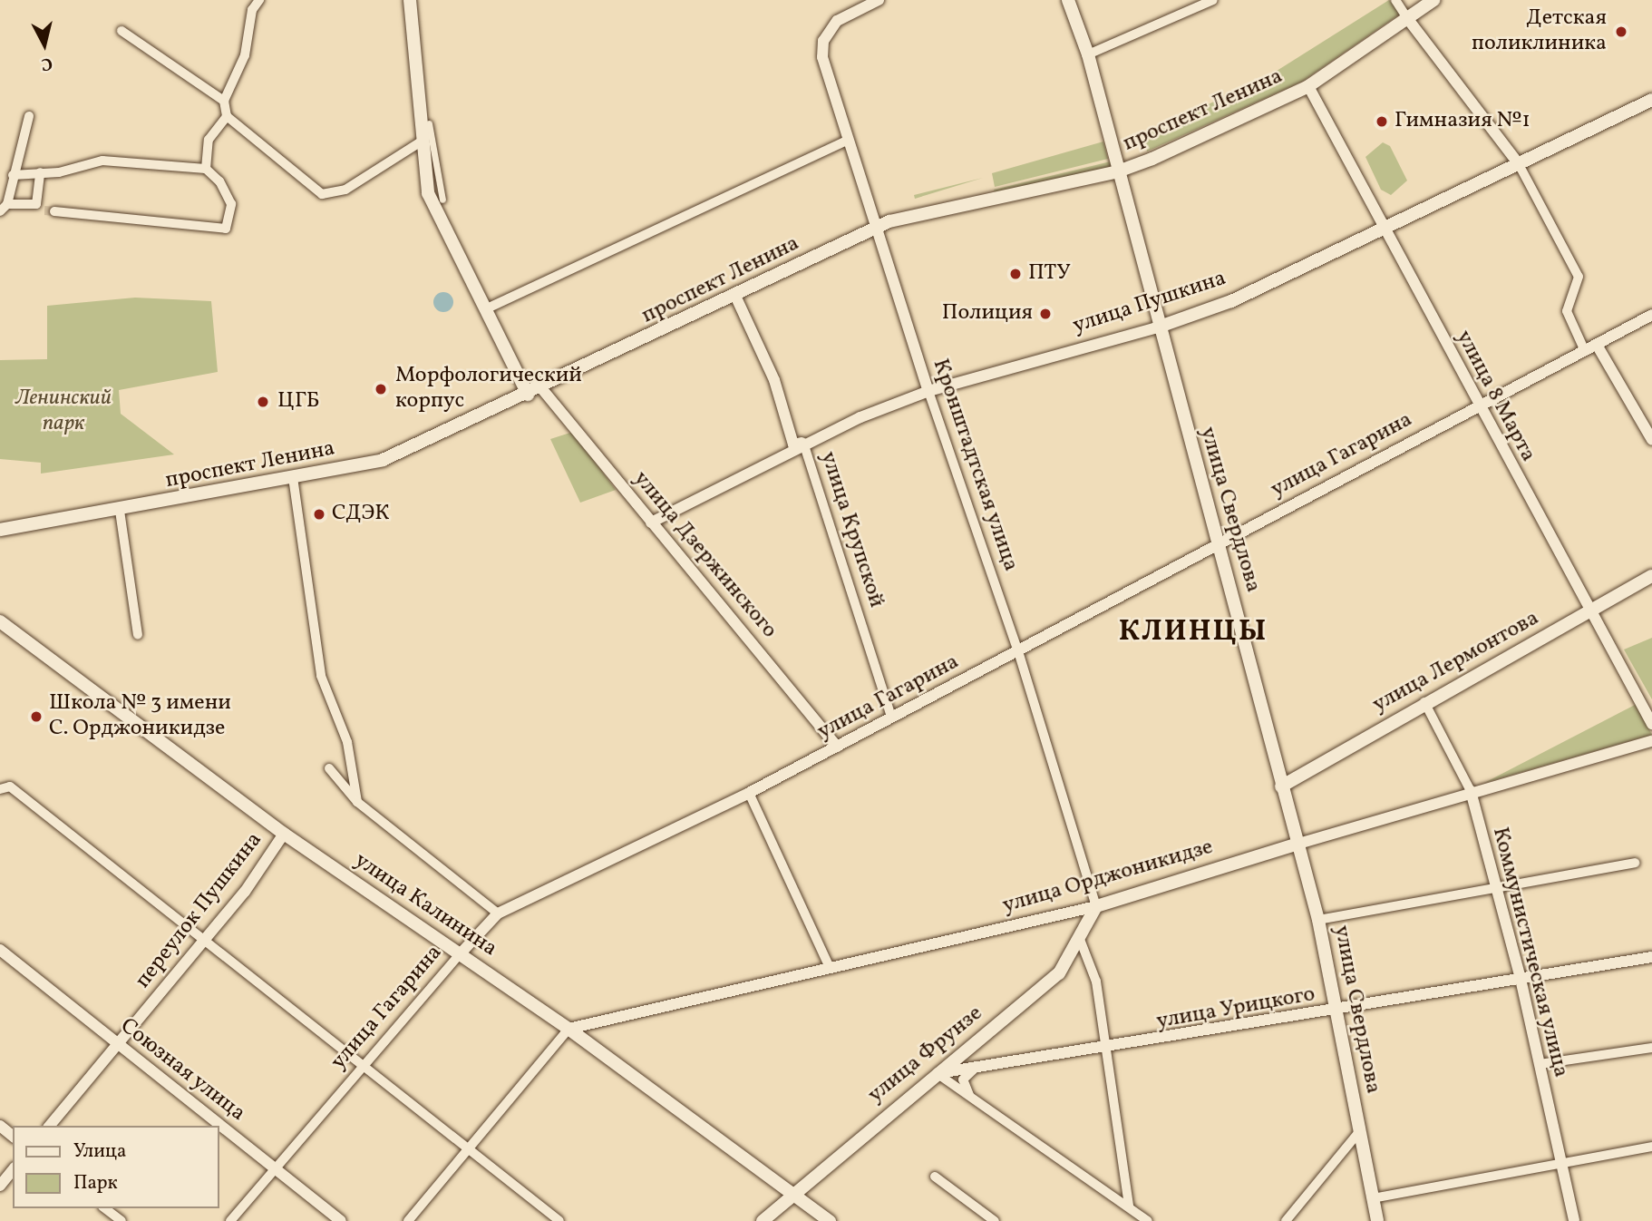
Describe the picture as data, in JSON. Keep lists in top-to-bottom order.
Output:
{
  "streets": {
    "main road": [
      "проспект Ленина",
      "улица Пушкина",
      "улица Свердлова",
      "улица Лермонтова",
      "улица Орджоникидзе",
      "улица Калинина",
      "улица Фрунзе"
    ],
    "street": [
      "улица 8 Марта",
      "улица Гагарина",
      "Кронштадтская улица",
      "улица Крупской",
      "улица Дзержинского",
      "переулок Пушкина",
      "Коммунистическая улица",
      "улица Урицкого",
      "Союзная улица"
    ]
  },
  "crossings": [
    ["проспект Ленина", "улица 8 Марта"],
    ["проспект Ленина", "Кронштадтская улица"],
    ["проспект Ленина", "улица Свердлова"],
    ["проспект Ленина", "улица Крупской"],
    ["проспект Ленина", "улица Дзержинского"],
    ["улица Пушкина", "улица 8 Марта"],
    ["улица Пушкина", "Кронштадтская улица"],
    ["улица Пушкина", "улица Свердлова"],
    ["улица Пушкина", "улица Крупской"],
    ["улица Пушкина", "улица Дзержинского"],
    ["улица 8 Марта", "улица Гагарина"],
    ["улица 8 Марта", "улица Лермонтова"],
    ["улица Гагарина", "Кронштадтская улица"],
    ["улица Гагарина", "улица Свердлова"],
    ["улица Гагарина", "улица Крупской"],
    ["улица Гагарина", "улица Дзержинского"],
    ["улица Гагарина", "улица Калинина"],
    ["улица Гагарина", "Союзная улица"],
    ["Кронштадтская улица", "улица Орджоникидзе"],
    ["Кронштадтская улица", "улица Фрунзе"],
    ["улица Свердлова", "улица Лермонтова"],
    ["улица Свердлова", "улица Орджоникидзе"],
    ["улица Свердлова", "улица Урицкого"],
    ["улица Лермонтова", "Коммунистическая улица"],
    ["улица Орджоникидзе", "улица Калинина"],
    ["улица Орджоникидзе", "Коммунистическая улица"],
    ["улица Орджоникидзе", "улица Фрунзе"],
    ["улица Калинина", "переулок Пушкина"],
    ["улица Калинина", "улица Фрунзе"],
    ["переулок Пушкина", "Союзная улица"],
    ["Коммунистическая улица", "улица Урицкого"],
    ["улица Урицкого", "улица Фрунзе"]
  ],
  "districts": ["КЛИНЦЫ"],
  "parks": ["Ленинский парк"],
  "places": [
    "Детская поликлиника",
    "Гимназия №1",
    "ПТУ",
    "Полиция",
    "Морфологический корпус",
    "ЦГБ",
    "СДЭК",
    "Школа № 3 имени С. Орджоникидзе"
  ],
  "legend": ["Улица", "Парк"],
  "north": "bottom"
}
